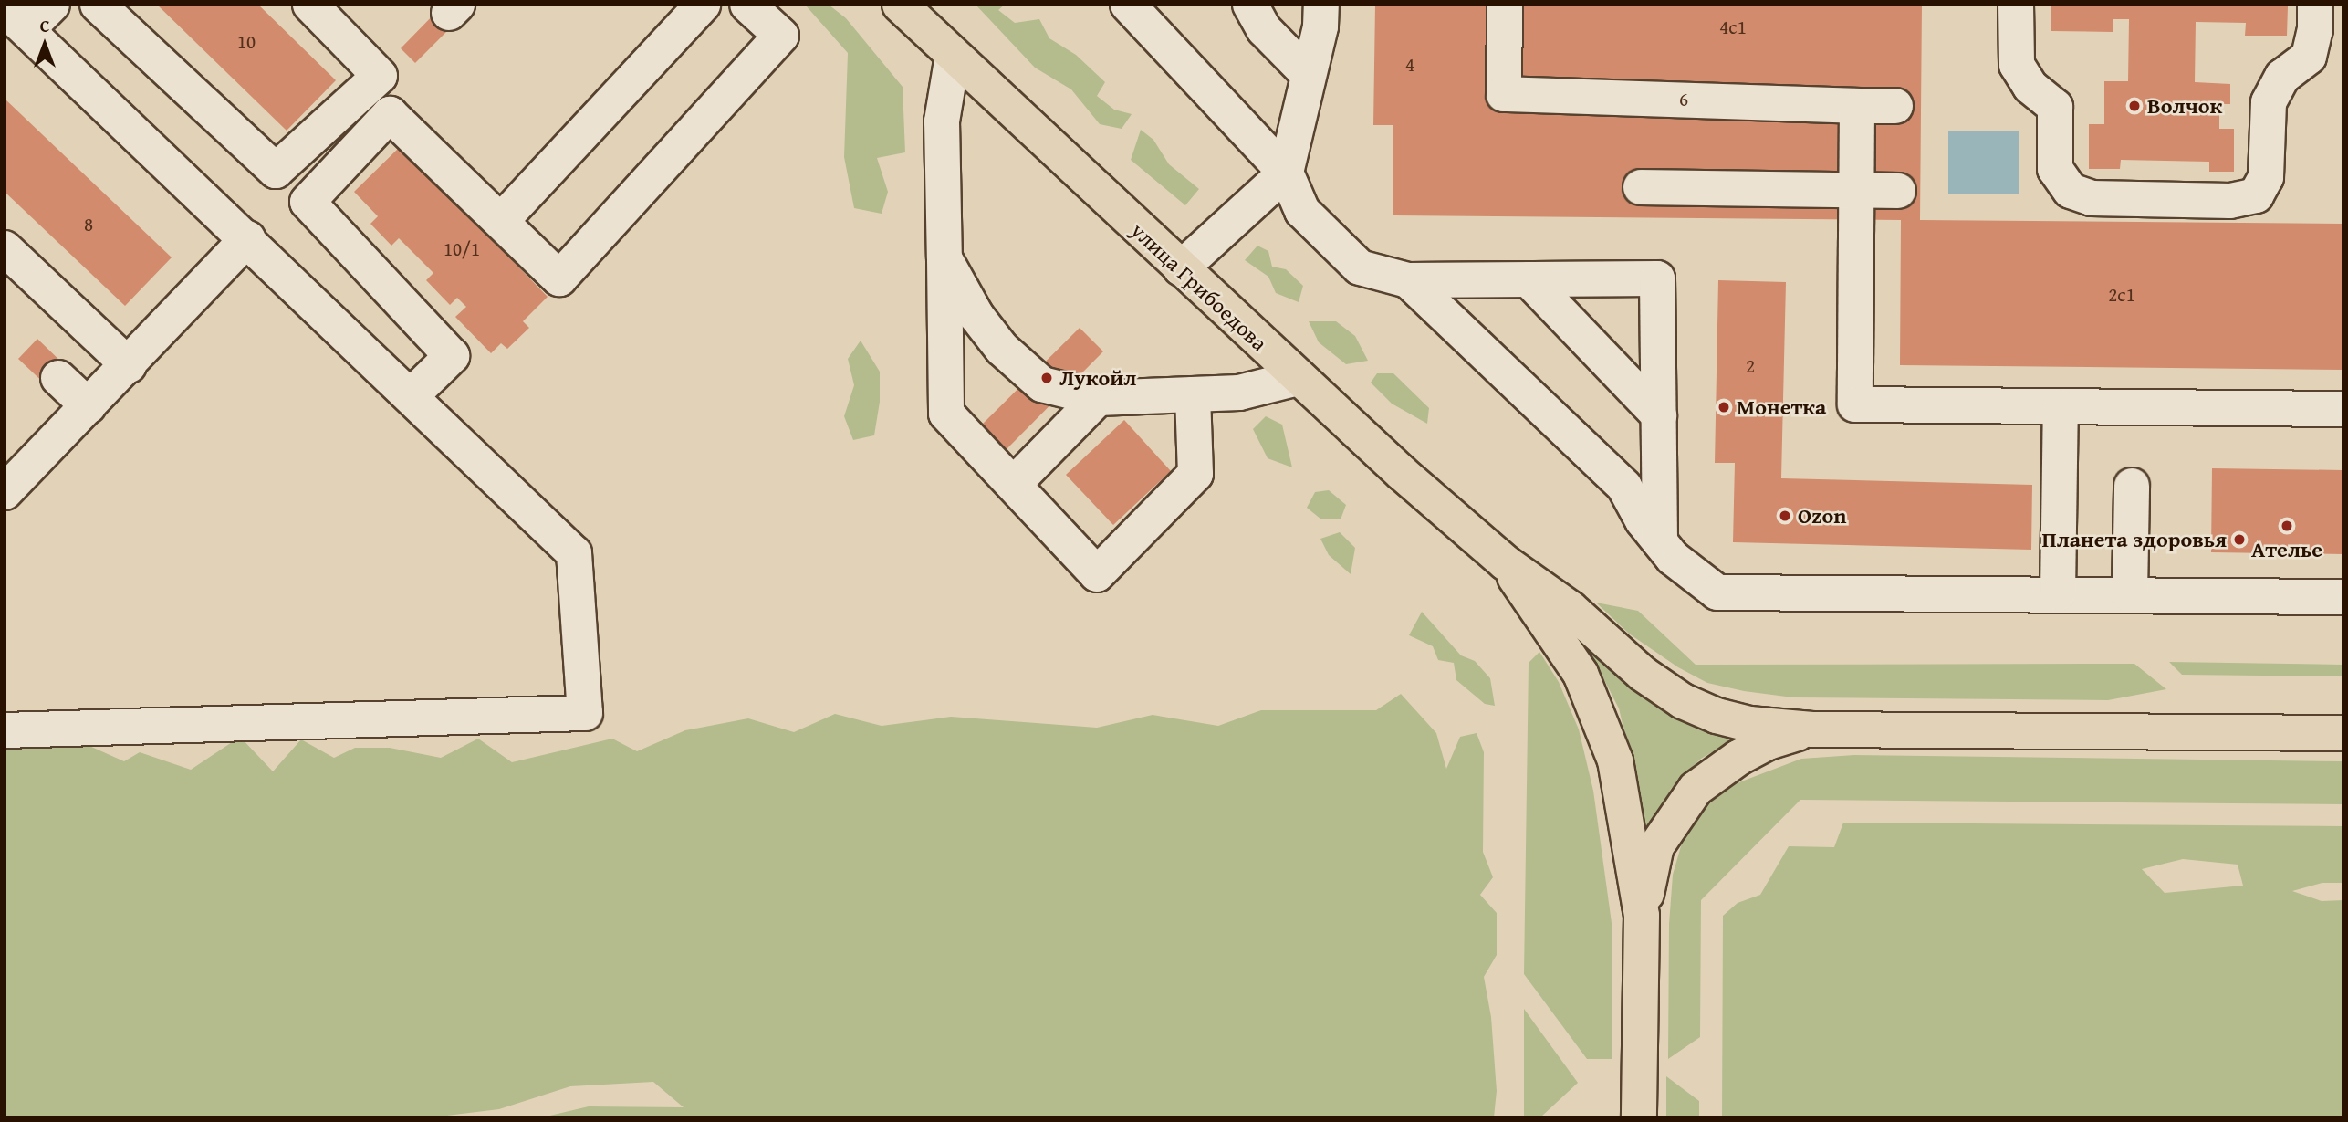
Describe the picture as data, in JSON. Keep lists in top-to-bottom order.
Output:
{
  "streets": {
    "main road": ["улица Грибоедова"]
  },
  "places": [
    "Волчок",
    "Лукойл",
    "Монетка",
    "Ozon",
    "Ателье",
    "Планета здоровья"
  ],
  "house_numbers": [
    "4с1",
    "10",
    "4",
    "6",
    "8",
    "10/1",
    "2с1",
    "2"
  ],
  "north": "top"
}
